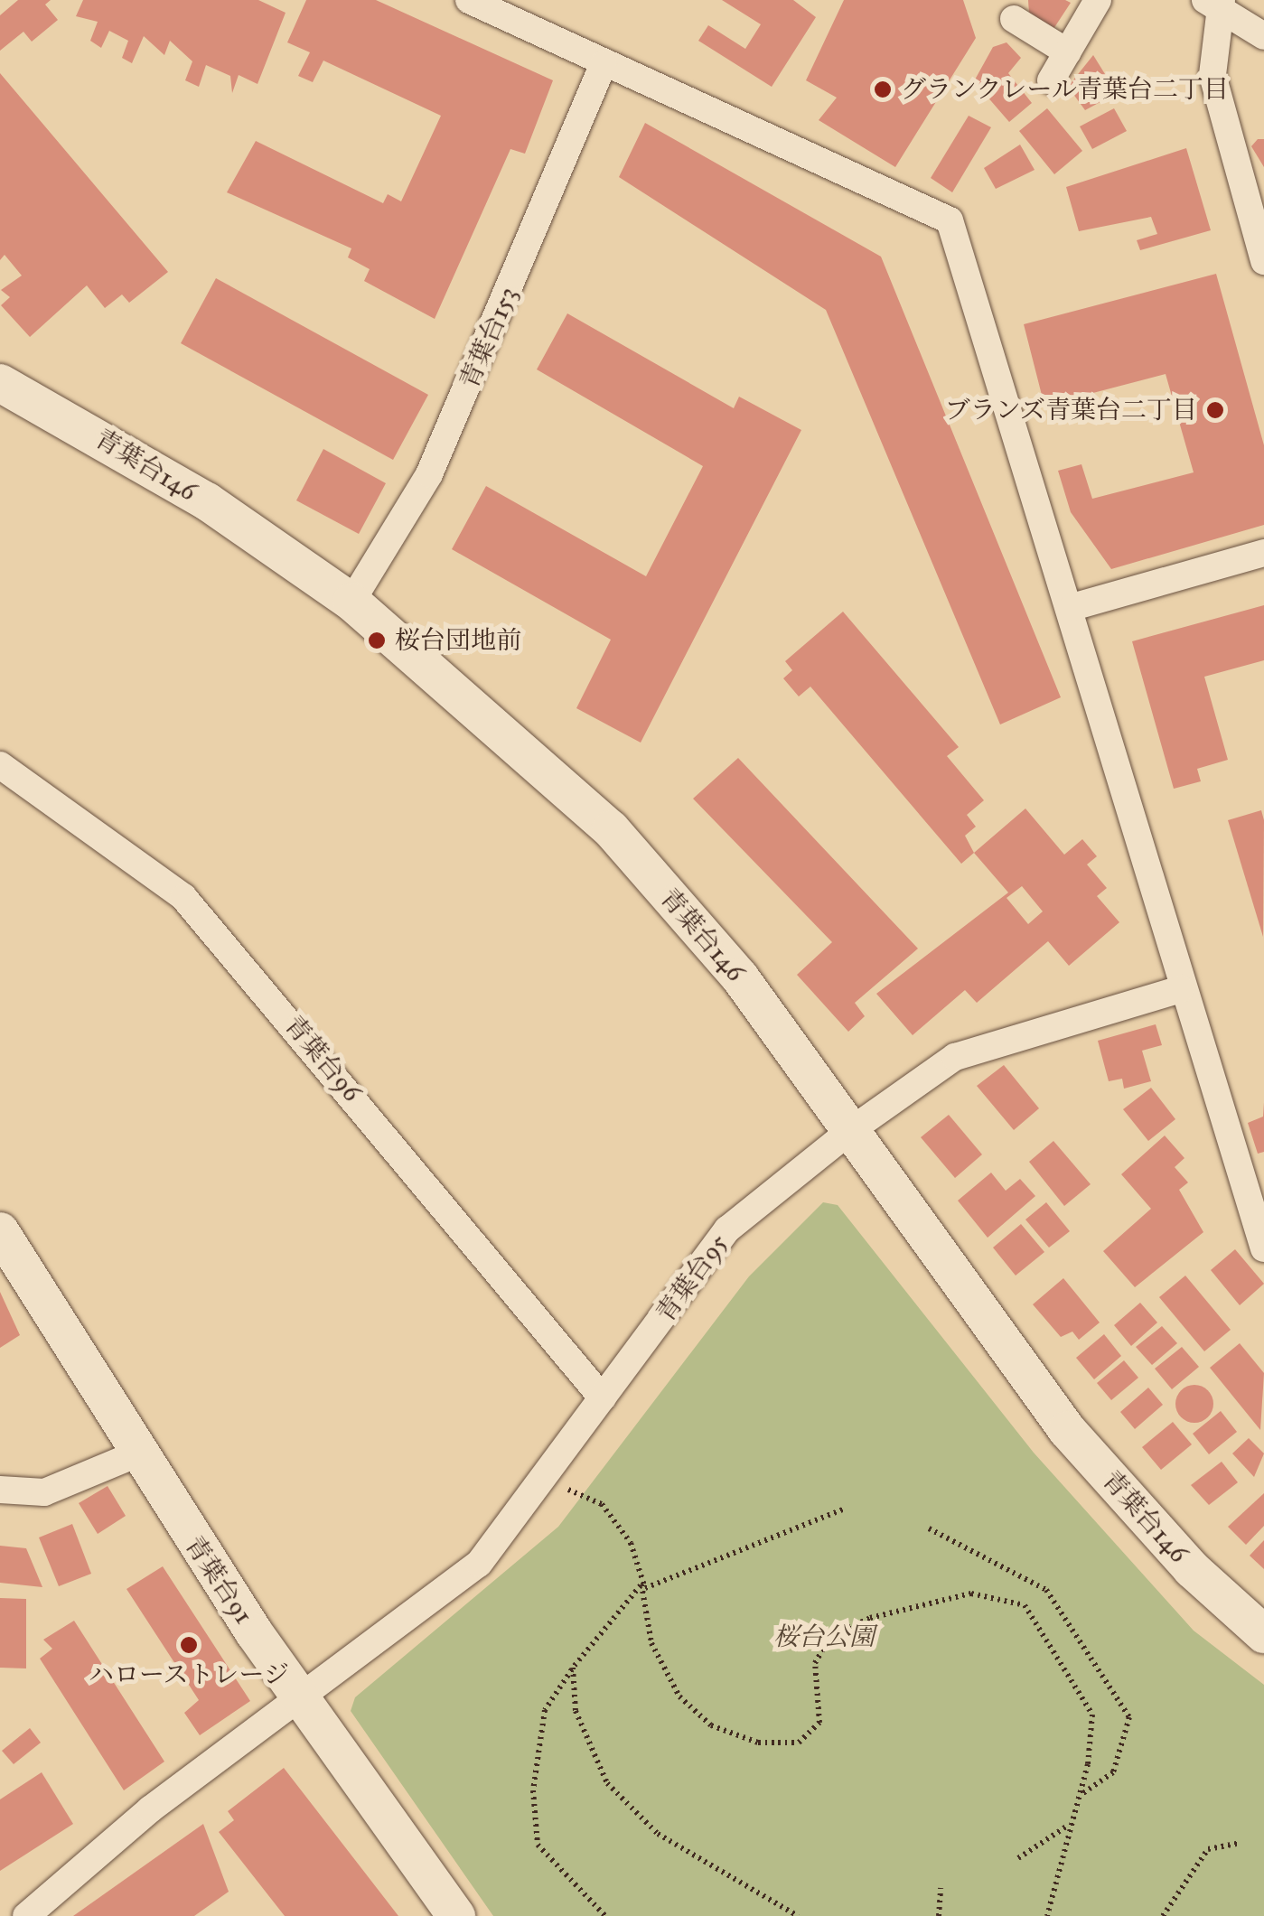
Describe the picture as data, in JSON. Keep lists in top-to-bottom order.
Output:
{
  "streets": {
    "street": [
      "青葉台153",
      "青葉台146",
      "青葉台96",
      "青葉台95",
      "青葉台91"
    ]
  },
  "crossings": [
    ["青葉台153", "青葉台146"],
    ["青葉台146", "青葉台95"],
    ["青葉台96", "青葉台95"],
    ["青葉台95", "青葉台91"]
  ],
  "parks": ["桜台公園"],
  "places": [
    "グランクレール青葉台二丁目",
    "ブランズ青葉台二丁目",
    "桜台団地前",
    "ハローストレージ"
  ]
}
